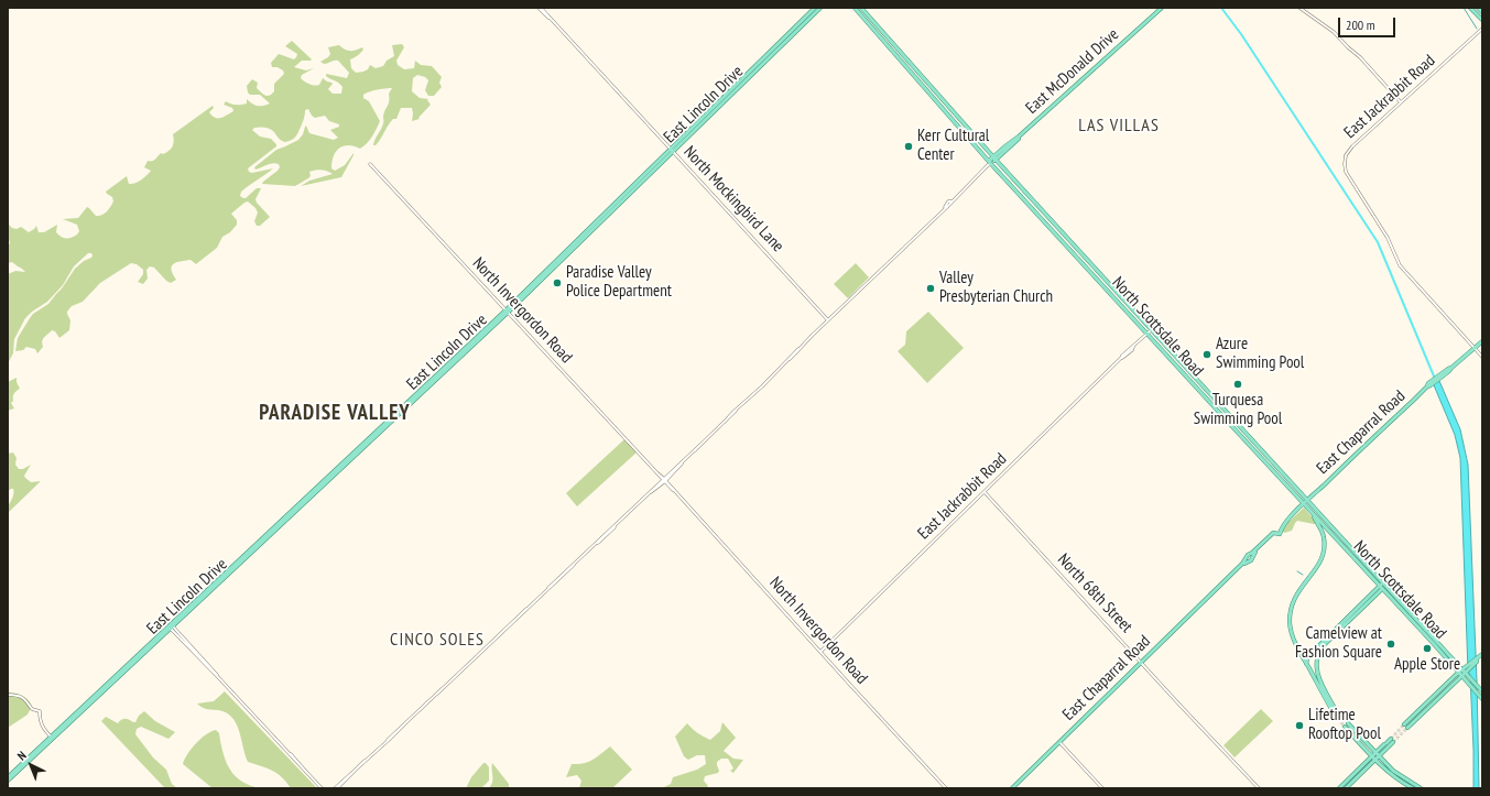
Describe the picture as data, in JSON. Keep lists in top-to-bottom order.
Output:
{
  "streets": {
    "main road": [
      "East McDonald Drive",
      "East Lincoln Drive",
      "North Scottsdale Road",
      "East Chaparral Road"
    ],
    "street": [
      "East Jackrabbit Road",
      "North Mockingbird Lane",
      "North Invergordon Road",
      "North 68th Street"
    ]
  },
  "crossings": [
    ["East McDonald Drive", "North Mockingbird Lane"],
    ["East McDonald Drive", "North Invergordon Road"],
    ["East McDonald Drive", "North Scottsdale Road"],
    ["East Jackrabbit Road", "North Invergordon Road"],
    ["East Jackrabbit Road", "North Scottsdale Road"],
    ["East Jackrabbit Road", "East Chaparral Road"],
    ["East Jackrabbit Road", "North 68th Street"],
    ["East Lincoln Drive", "North Mockingbird Lane"],
    ["East Lincoln Drive", "North Invergordon Road"],
    ["North Scottsdale Road", "East Chaparral Road"],
    ["East Chaparral Road", "North 68th Street"]
  ],
  "districts": ["LAS VILLAS", "PARADISE VALLEY", "CINCO SOLES"],
  "places": [
    "Kerr Cultural Center",
    "Paradise Valley Police Department",
    "Valley Presbyterian Church",
    "Azure Swimming Pool",
    "Turquesa Swimming Pool",
    "Camelview at Fashion Square",
    "Apple Store",
    "Lifetime Rooftop Pool"
  ],
  "scale_bar": "200 m",
  "north": "top left"
}
